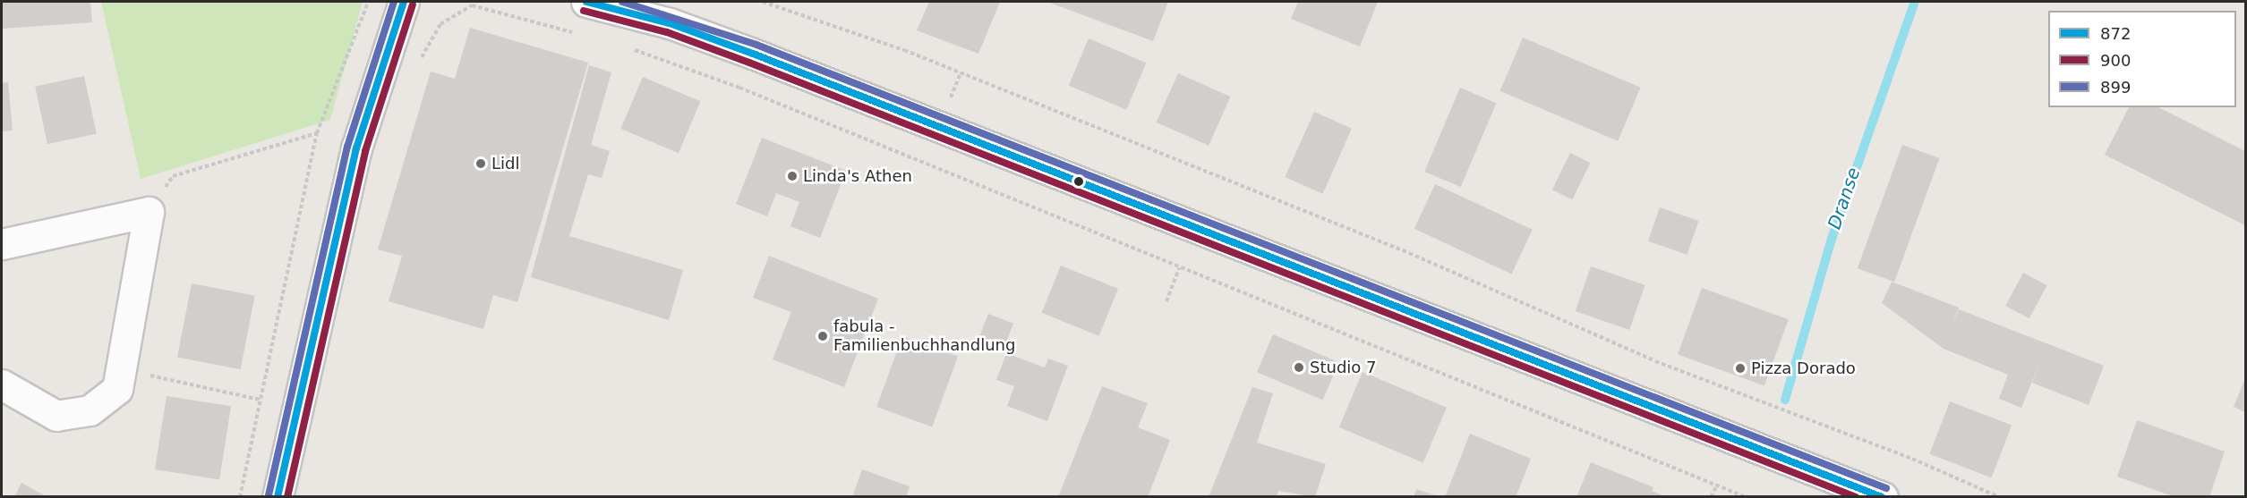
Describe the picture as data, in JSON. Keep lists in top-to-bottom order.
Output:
{
  "water": ["Dranse"],
  "places": [
    "Lidl",
    "Linda's Athen",
    "fabula - Familienbuchhandlung",
    "Studio 7",
    "Pizza Dorado"
  ],
  "lines": ["transit line 872", "transit line 899", "transit line 900"],
  "legend": ["872", "900", "899"]
}
